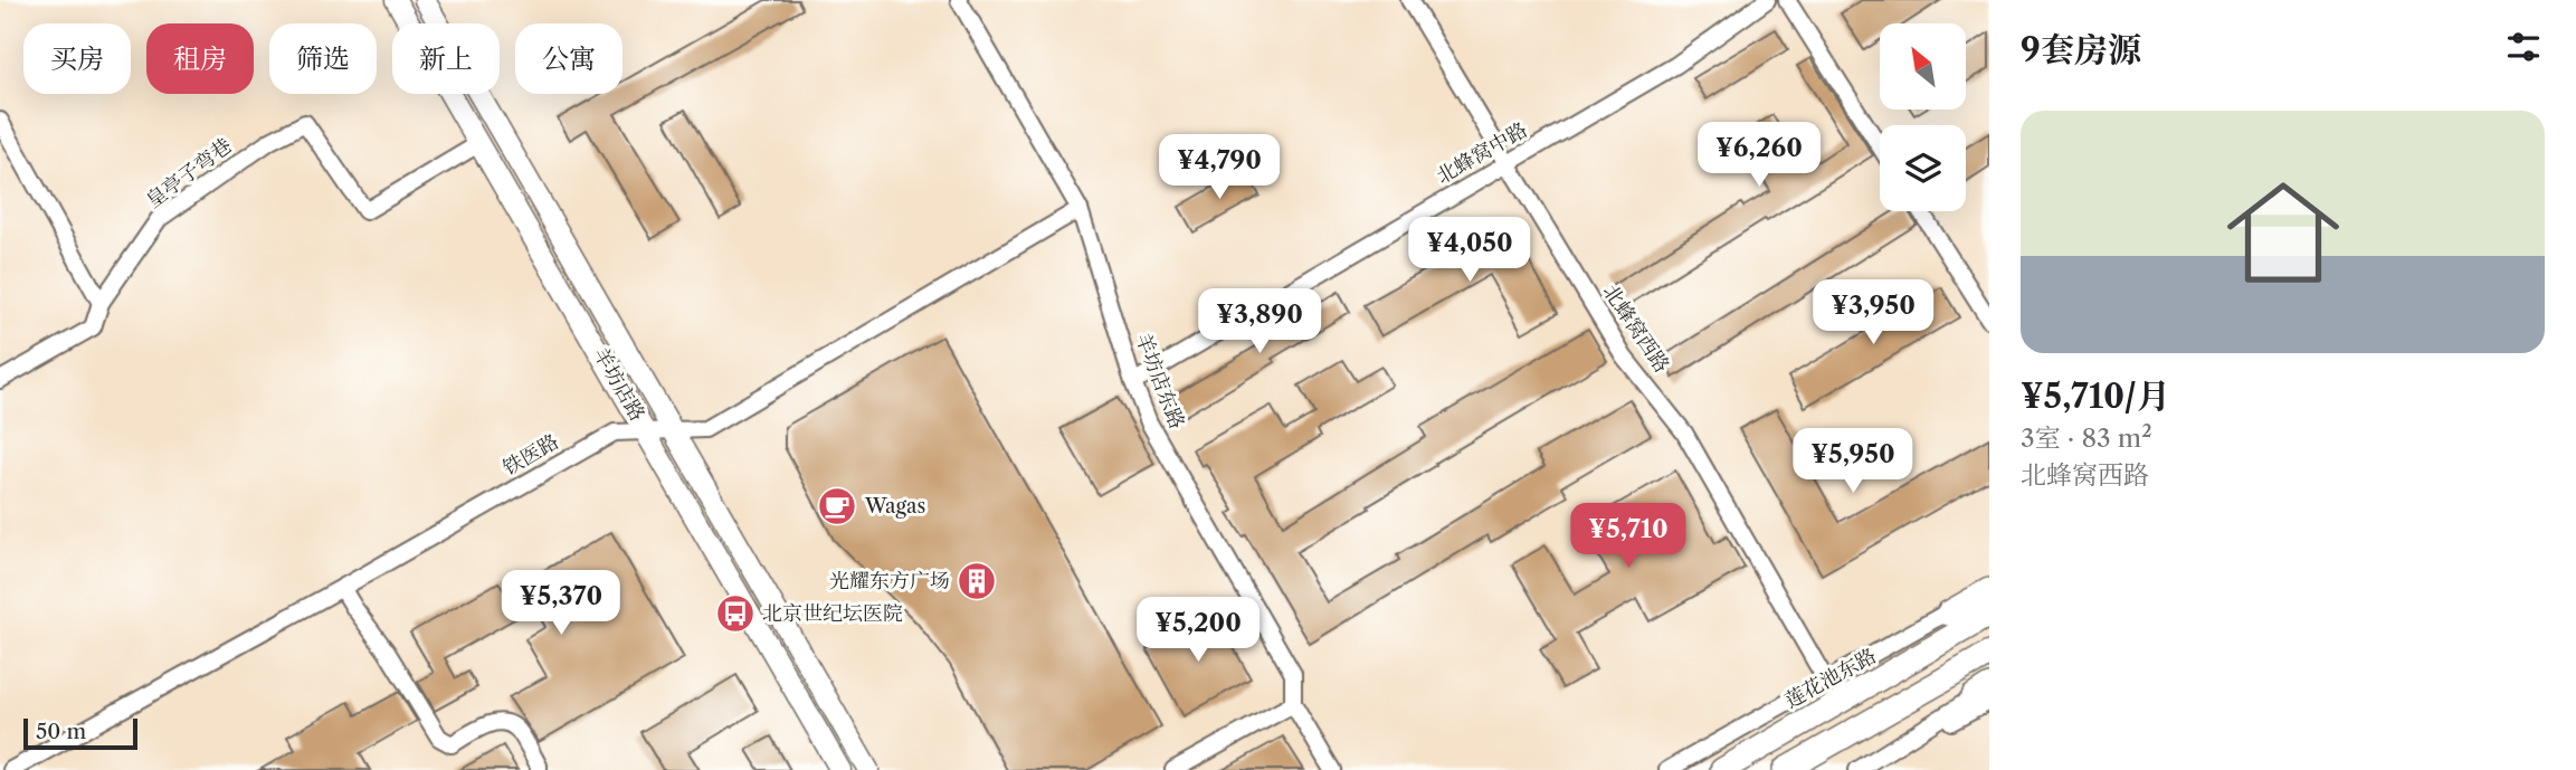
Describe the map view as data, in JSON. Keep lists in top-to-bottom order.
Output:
{
  "streets": {
    "highway": ["莲花池东路"],
    "main road": ["羊坊店路"],
    "street": [
      "北蜂窝中路",
      "皇亭子弯巷",
      "北蜂窝西路",
      "羊坊店东路",
      "铁医路"
    ]
  },
  "crossings": [
    ["北蜂窝中路", "北蜂窝西路"],
    ["北蜂窝中路", "羊坊店东路"],
    ["皇亭子弯巷", "羊坊店路"],
    ["北蜂窝西路", "莲花池东路"],
    ["羊坊店东路", "铁医路"],
    ["羊坊店路", "铁医路"]
  ],
  "places": {
    "cafe": ["Wagas"],
    "building": ["光耀东方广场"],
    "bus stop": ["北京世纪坛医院"]
  },
  "scale_bar": "50 m",
  "north": "top left",
  "page": {
    "heading": "9套房源",
    "chip": [
      "买房",
      "租房",
      "筛选",
      "新上",
      "公寓"
    ],
    "list": [
      {
        "name": "¥5,710/月",
        "note": "3室 · 83 m² · 北蜂窝西路"
      }
    ],
    "price": [
      "¥6,260",
      "¥4,790",
      "¥4,050",
      "¥3,950",
      "¥3,890",
      "¥5,950",
      "¥5,710",
      "¥5,370",
      "¥5,200"
    ],
    "scale": "50 m"
  }
}
